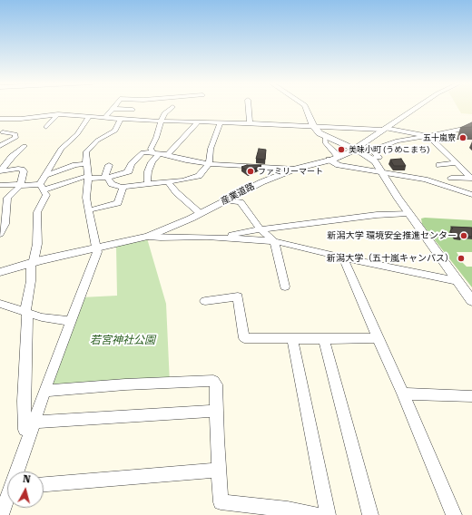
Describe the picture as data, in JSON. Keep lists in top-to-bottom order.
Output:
{
  "streets": {
    "street": ["産業道路"]
  },
  "parks": ["若宮神社公園"],
  "places": [
    "五十嵐寮",
    "美味小町 (うめこまち)",
    "ファミリーマート",
    "新潟大学 環境安全推進センター",
    "新潟大学（五十嵐キャンパス）"
  ],
  "north": "top"
}
